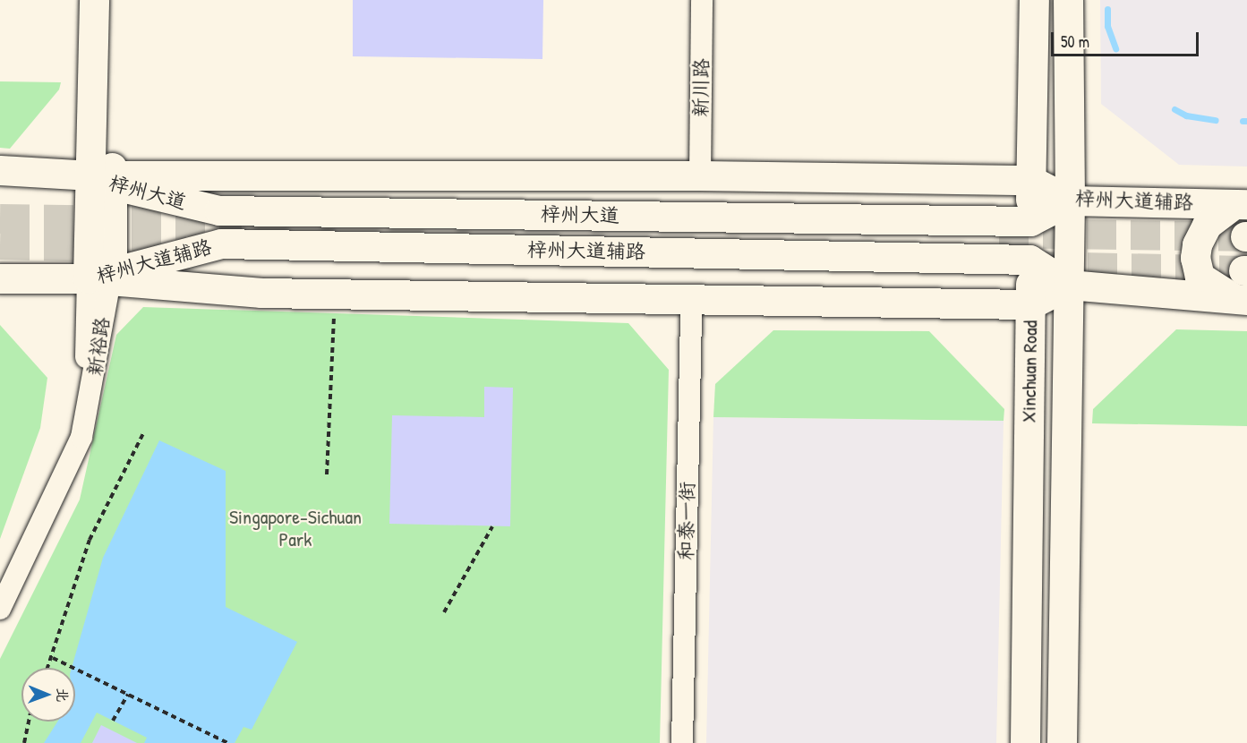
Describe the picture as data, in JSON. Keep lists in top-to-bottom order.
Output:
{
  "streets": {
    "street": [
      "新川路",
      "梓州大道",
      "梓州大道辅路",
      "新裕路",
      "Xinchuan Road",
      "和泰一街"
    ]
  },
  "crossings": [
    ["新川路", "梓州大道辅路"],
    ["梓州大道", "梓州大道辅路"],
    ["梓州大道", "新裕路"],
    ["梓州大道", "Xinchuan Road"],
    ["梓州大道辅路", "新裕路"],
    ["梓州大道辅路", "Xinchuan Road"],
    ["梓州大道辅路", "和泰一街"]
  ],
  "parks": ["Singapore-Sichuan Park"],
  "scale_bar": "50 m",
  "north": "right"
}
